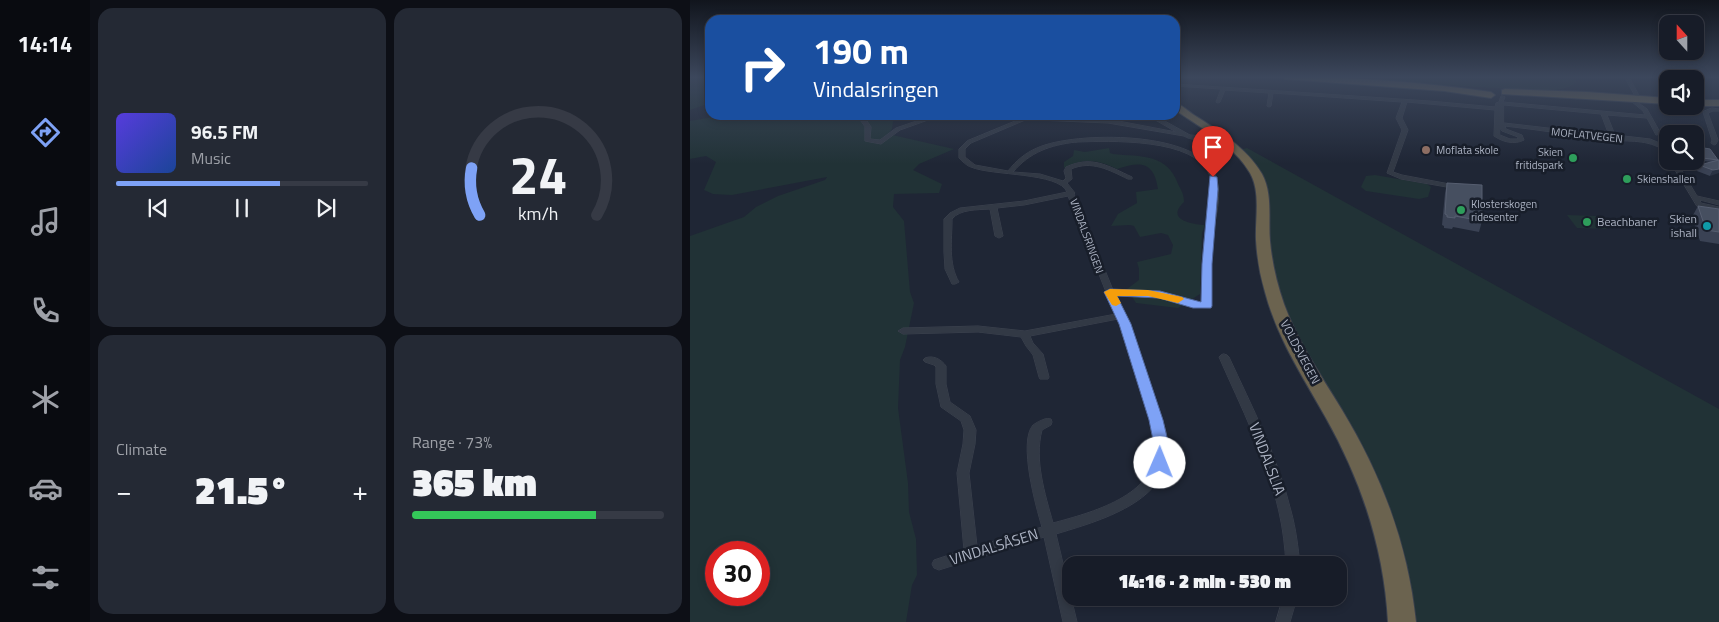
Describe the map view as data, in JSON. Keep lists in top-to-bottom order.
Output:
{
  "streets": {
    "highway": ["VOLDSVEGEN"],
    "street": [
      "MOFLATVEGEN",
      "VINDALSRINGEN",
      "VINDALSLIA",
      "VINDALSÅSEN"
    ]
  },
  "crossings": [
    ["VINDALSRINGEN", "VINDALSÅSEN"]
  ],
  "places": [
    "Moflata skole",
    "Skien fritidspark",
    "Skienshallen",
    "Klosterskogen ridesenter",
    "Beachbaner",
    "Skien ishall"
  ],
  "north": "top",
  "page": {
    "tabs": "14:14",
    "turn": ["190 m", "Vindalsringen"],
    "song": ["96.5 FM", "Music"],
    "tile": [
      "Climate",
      ["Range · 73%", "365 km"]
    ],
    "heat": ["−", "21.5°", "+"],
    "limit": "30",
    "trip": "14:16 · 2 min · 530 m",
    "gauge": ["24", "km/h"]
  }
}
